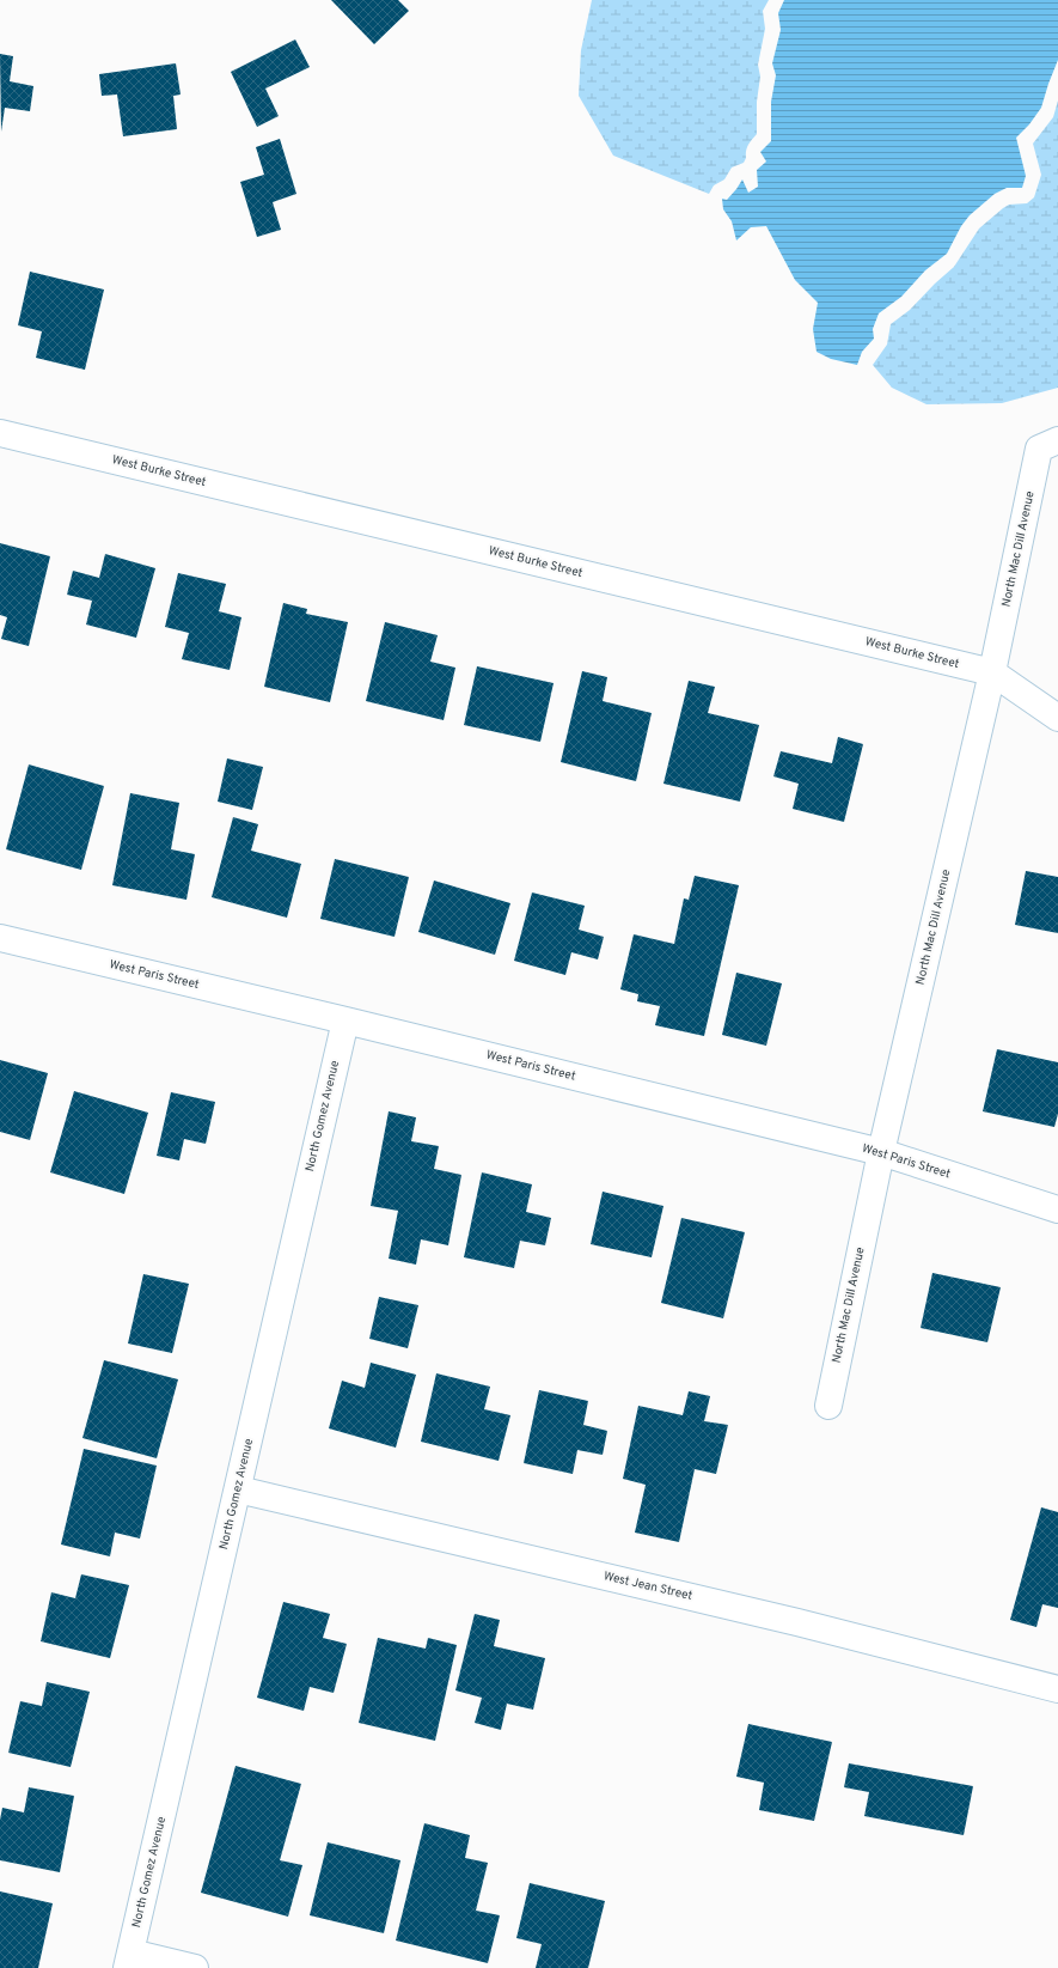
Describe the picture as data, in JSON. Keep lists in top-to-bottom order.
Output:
{
  "streets": {
    "street": [
      "West Burke Street",
      "North Mac Dill Avenue",
      "West Paris Street",
      "North Gomez Avenue",
      "West Jean Street"
    ]
  },
  "crossings": [
    ["West Burke Street", "North Mac Dill Avenue"],
    ["North Mac Dill Avenue", "West Paris Street"],
    ["West Paris Street", "North Gomez Avenue"],
    ["North Gomez Avenue", "West Jean Street"]
  ]
}
